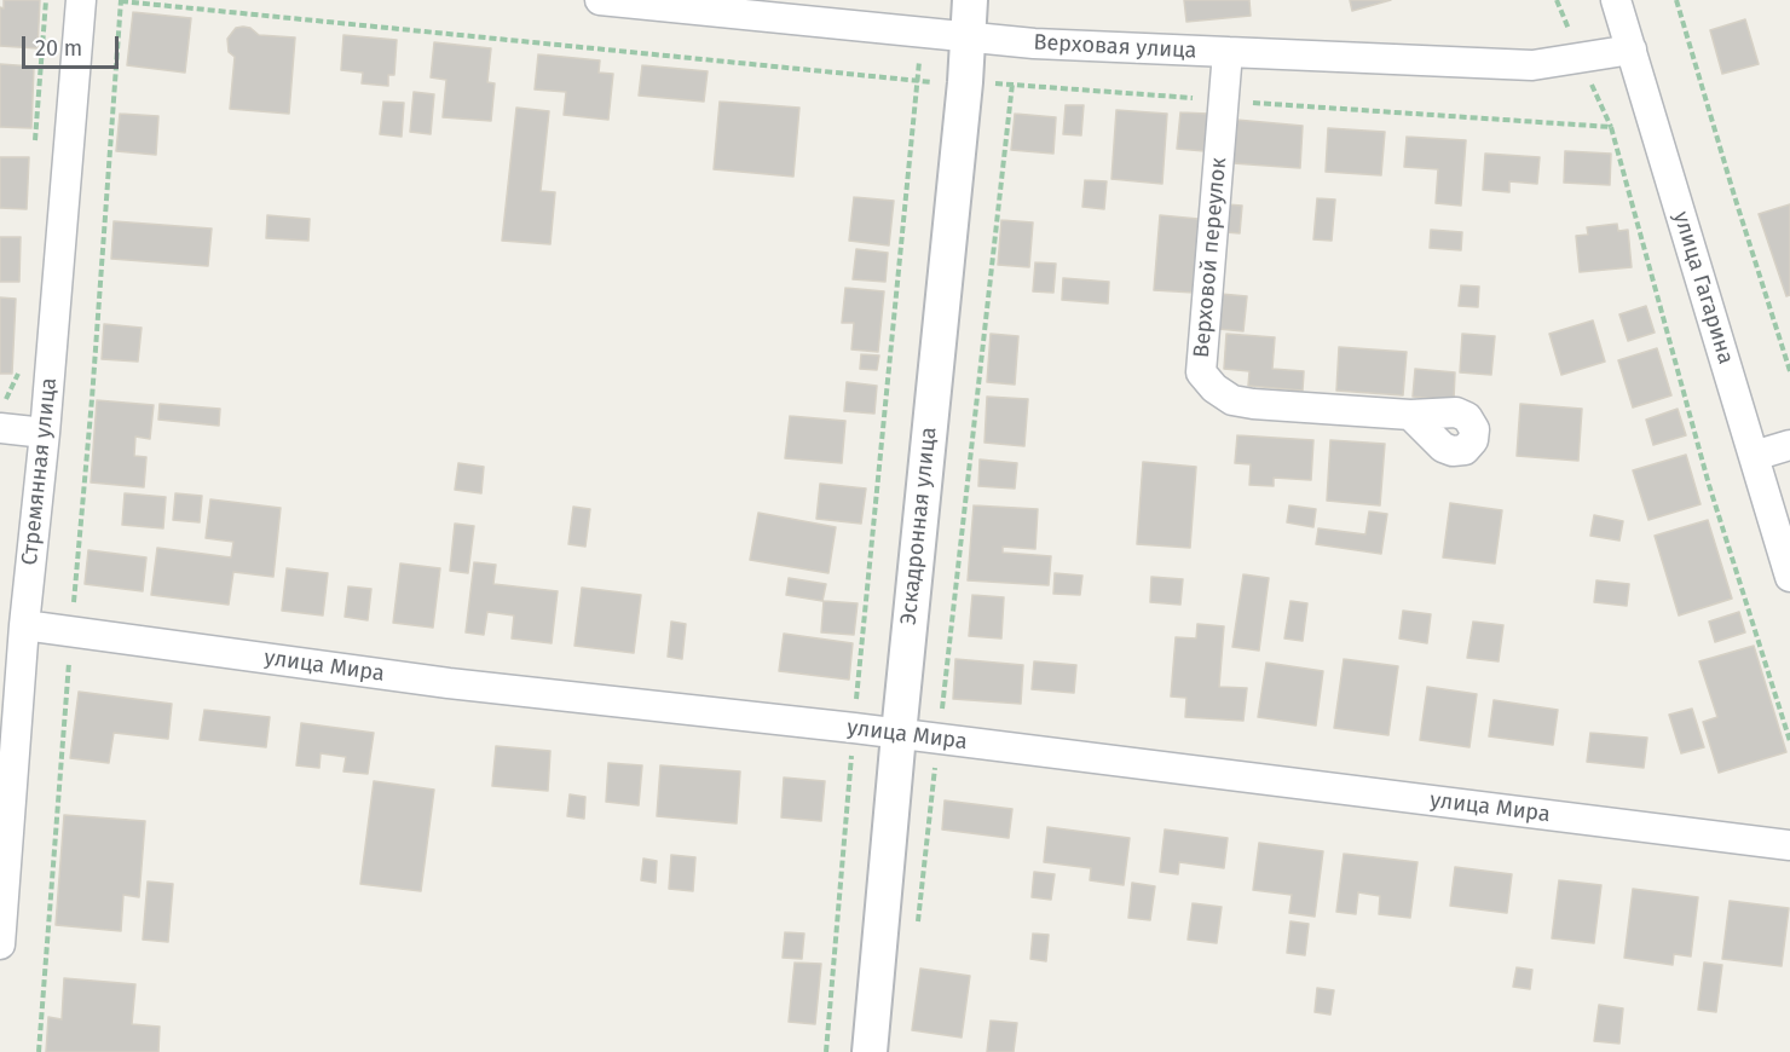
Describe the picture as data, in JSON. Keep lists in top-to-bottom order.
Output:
{
  "streets": {
    "street": [
      "Верховая улица",
      "Верховой переулок",
      "улица Гагарина",
      "Стремянная улица",
      "Эскадронная улица",
      "улица Мира"
    ]
  },
  "crossings": [
    ["Верховая улица", "Верховой переулок"],
    ["Верховая улица", "улица Гагарина"],
    ["Верховая улица", "Эскадронная улица"],
    ["Стремянная улица", "улица Мира"],
    ["Эскадронная улица", "улица Мира"]
  ],
  "scale_bar": "20 m"
}
